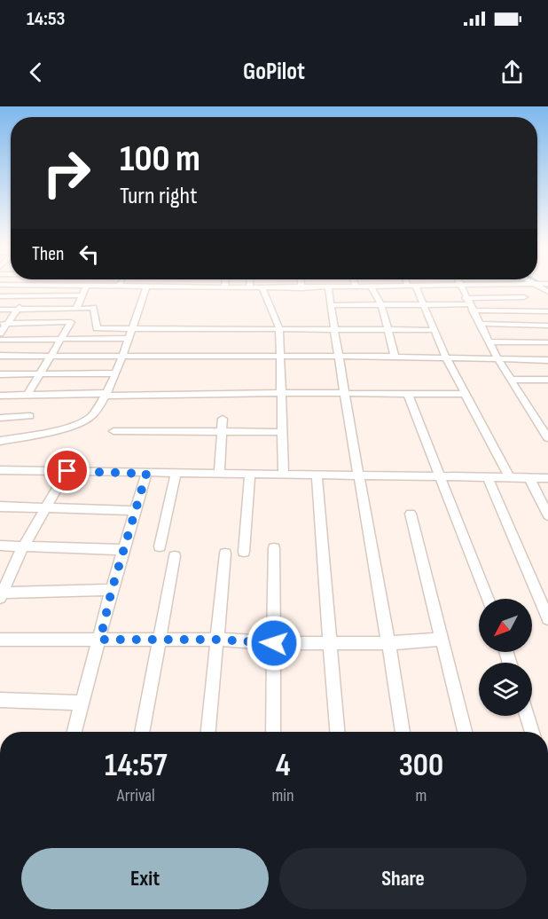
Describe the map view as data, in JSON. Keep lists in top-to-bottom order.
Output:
{
  "north": "bottom left",
  "page": {
    "status": "14:53",
    "header": "GoPilot",
    "turn": ["100 m", "Turn right"],
    "then": "Then",
    "eta": [
      "14:57",
      "Arrival",
      "4",
      "min",
      "300",
      "m"
    ],
    "buttons": ["Exit", "Share"]
  }
}
